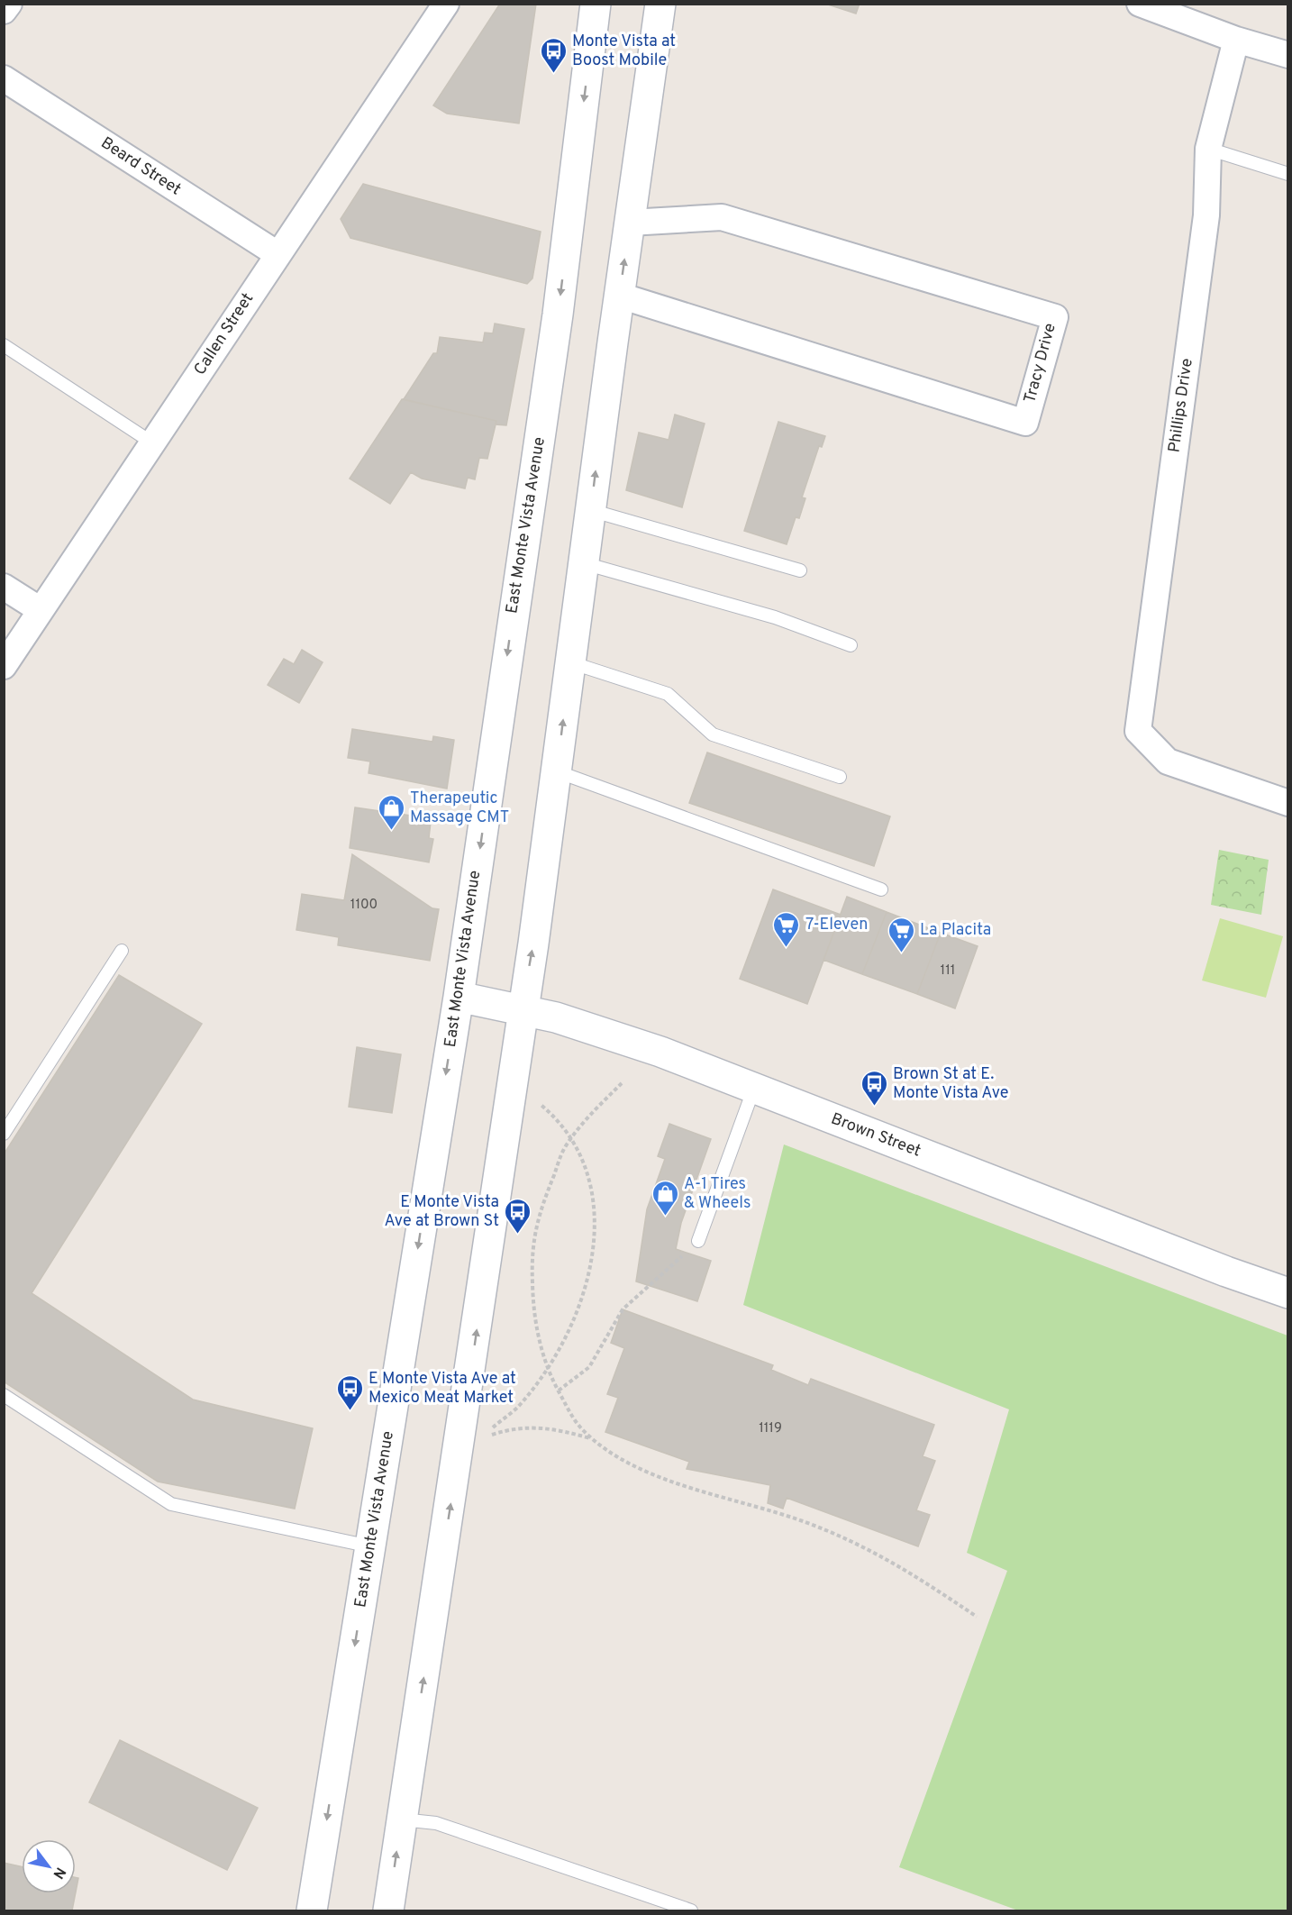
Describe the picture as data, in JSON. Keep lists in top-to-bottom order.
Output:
{
  "streets": {
    "main road": ["East Monte Vista Avenue", "Brown Street"],
    "street": [
      "Beard Street",
      "Callen Street",
      "Tracy Drive",
      "Phillips Drive"
    ]
  },
  "crossings": [
    ["Beard Street", "Callen Street"],
    ["East Monte Vista Avenue", "Brown Street"]
  ],
  "places": {
    "bus stop": [
      "Monte Vista at Boost Mobile",
      "Brown St at E. Monte Vista Ave",
      "E Monte Vista Ave at Brown St",
      "E Monte Vista Ave at Mexico Meat Market"
    ],
    "shop": ["Therapeutic Massage CMT", "A-1 Tires & Wheels"],
    "supermarket": ["7-Eleven", "La Placita"]
  },
  "house_numbers": ["1100", "111", "1119"],
  "north": "bottom right"
}
